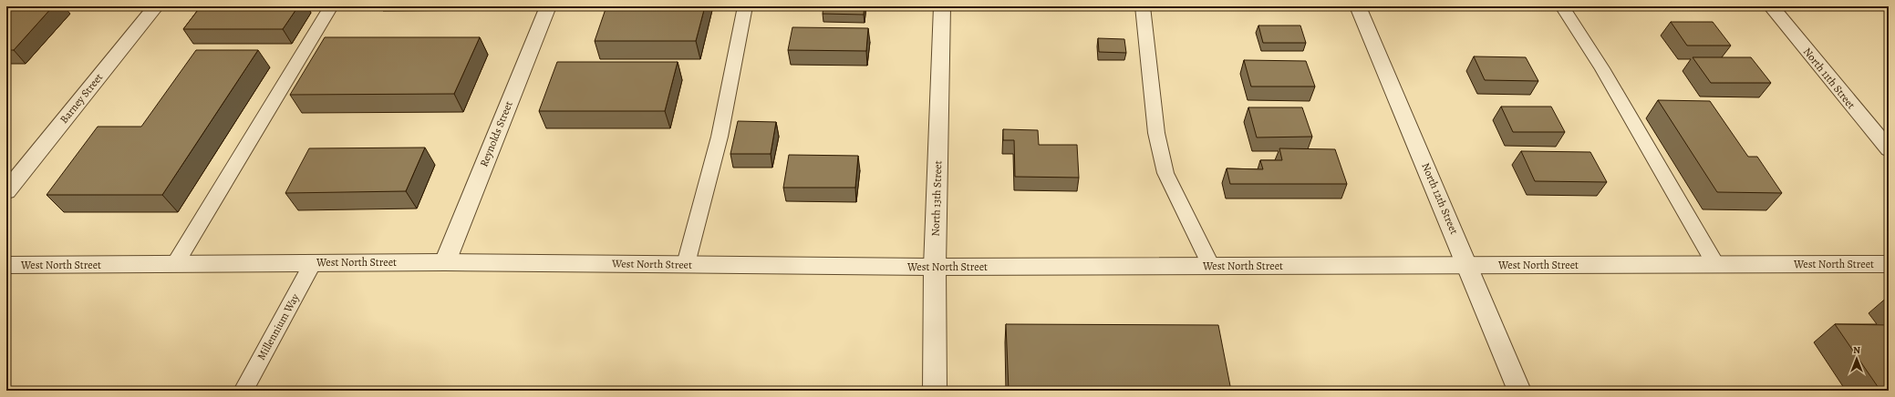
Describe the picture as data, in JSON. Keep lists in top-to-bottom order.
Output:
{
  "streets": {
    "street": [
      "North 11th Street",
      "Barney Street",
      "Reynolds Street",
      "North 13th Street",
      "North 12th Street",
      "West North Street"
    ],
    "lane": ["Millennium Way"]
  },
  "crossings": [
    ["Reynolds Street", "West North Street"],
    ["North 13th Street", "West North Street"],
    ["North 12th Street", "West North Street"],
    ["West North Street", "Millennium Way"]
  ],
  "north": "top"
}
